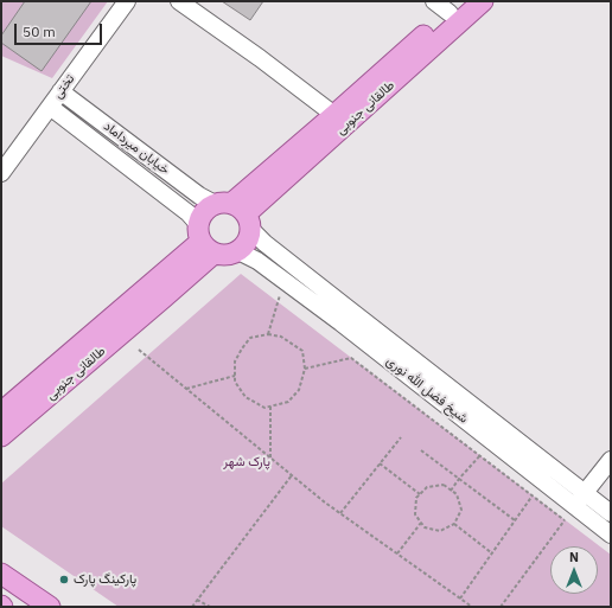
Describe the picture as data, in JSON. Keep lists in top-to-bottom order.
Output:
{
  "streets": {
    "main road": ["طالقانی جنوبی"],
    "street": ["تختی", "خیابان میرداماد", "شیخ فضل الله نوری"]
  },
  "crossings": [
    ["تختی", "خیابان میرداماد"],
    ["طالقانی جنوبی", "خیابان میرداماد"],
    ["طالقانی جنوبی", "شیخ فضل الله نوری"],
    ["خیابان میرداماد", "شیخ فضل الله نوری"]
  ],
  "parks": ["پارک شهر"],
  "places": ["پارکینگ پارک"],
  "scale_bar": "50 m",
  "north": "top"
}
